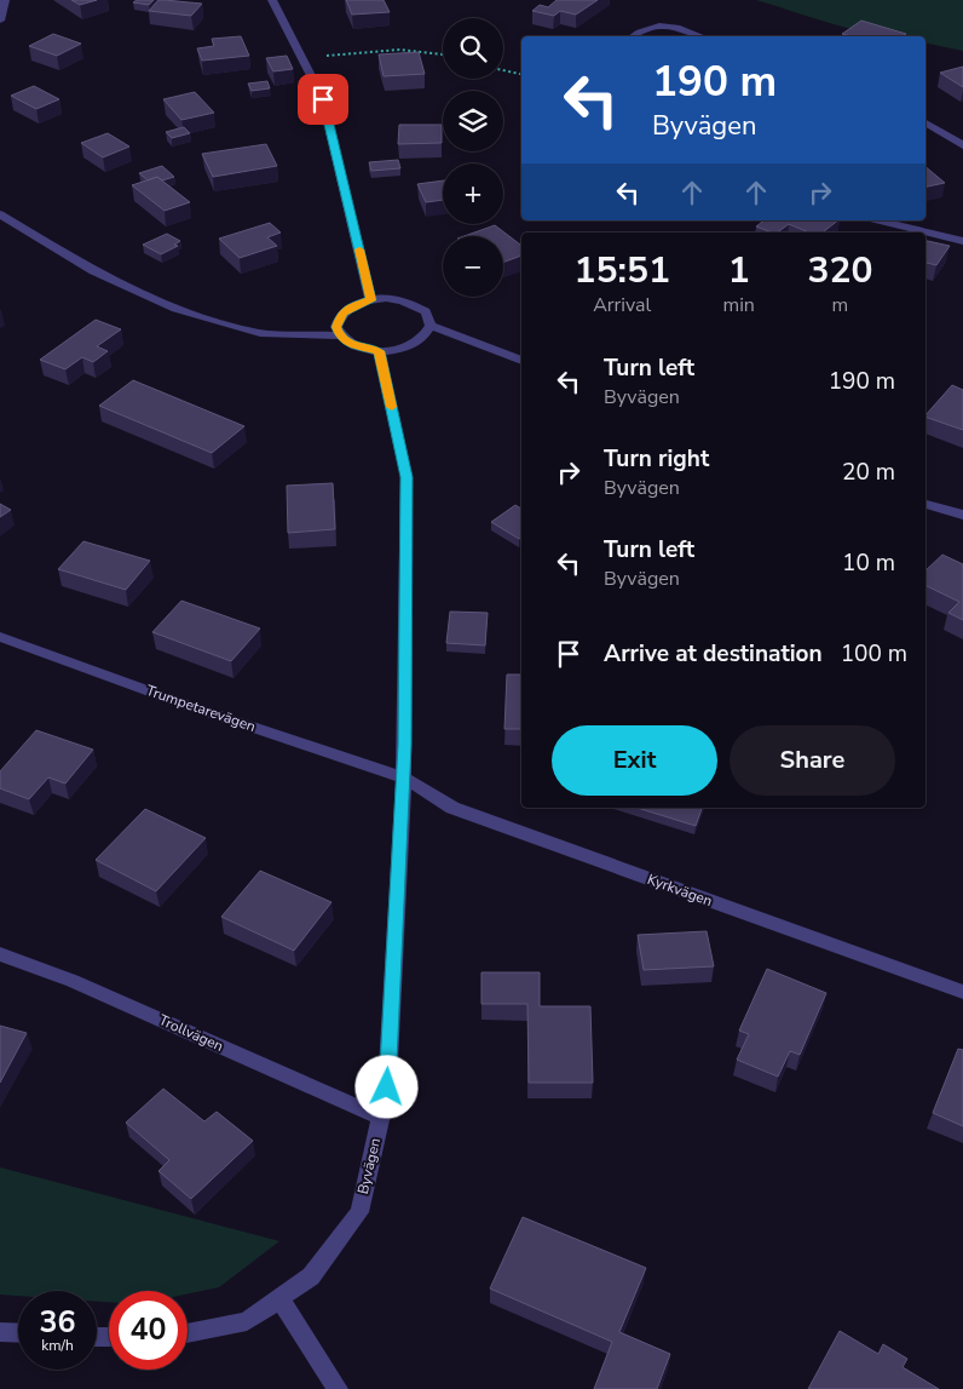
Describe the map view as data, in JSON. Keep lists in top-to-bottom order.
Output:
{
  "streets": {
    "street": [
      "Trumpetarevägen",
      "Kyrkvägen",
      "Trollvägen",
      "Byvägen"
    ]
  },
  "crossings": [
    ["Trumpetarevägen", "Kyrkvägen"],
    ["Trumpetarevägen", "Byvägen"],
    ["Kyrkvägen", "Byvägen"],
    ["Trollvägen", "Byvägen"]
  ],
  "page": {
    "map_buttons": ["+", "−"],
    "turn": ["190 m", "Byvägen"],
    "eta": [
      "15:51",
      "Arrival",
      "1",
      "min",
      "320",
      "m"
    ],
    "list": [
      {
        "name": "Turn left",
        "note": "Byvägen",
        "value": "190 m"
      },
      {
        "name": "Turn right",
        "note": "Byvägen",
        "value": "20 m"
      },
      {
        "name": "Turn left",
        "note": "Byvägen",
        "value": "10 m"
      },
      {
        "name": "Arrive at destination",
        "value": "100 m"
      }
    ],
    "buttons": ["Exit", "Share"],
    "speed": "36 km/h",
    "limit": "40"
  }
}
